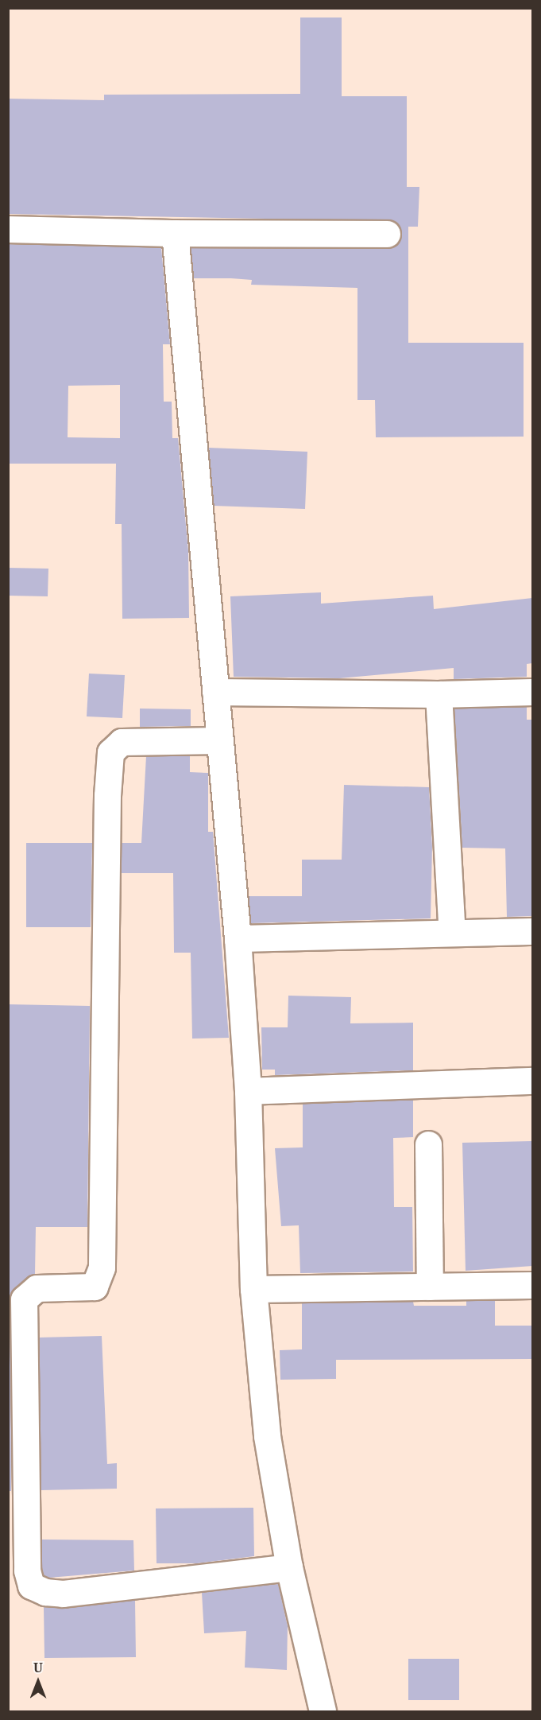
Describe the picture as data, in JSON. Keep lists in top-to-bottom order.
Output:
{
  "north": "top"
}
